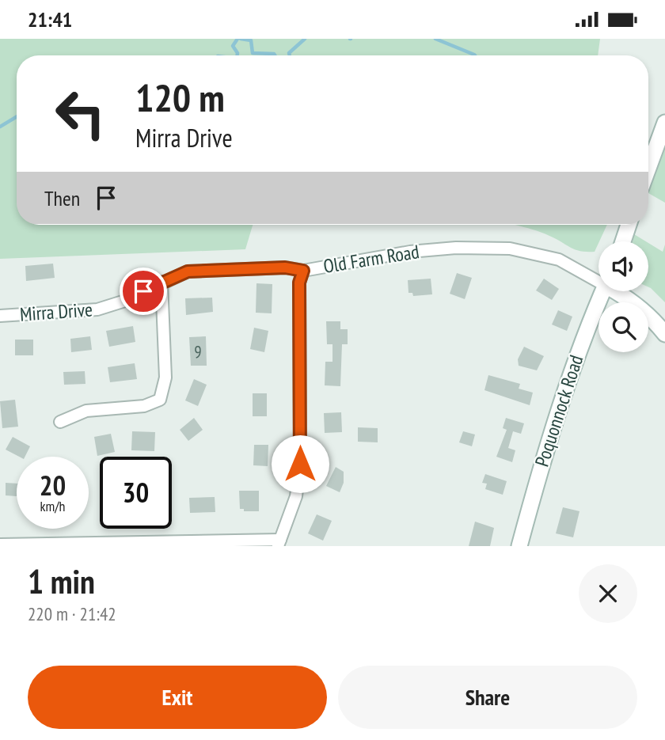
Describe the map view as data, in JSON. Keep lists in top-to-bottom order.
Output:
{
  "streets": {
    "street": ["Old Farm Road", "Mirra Drive", "Poquonnock Road"]
  },
  "crossings": [
    ["Old Farm Road", "Mirra Drive"]
  ],
  "house_numbers": ["9"],
  "page": {
    "status": "21:41",
    "turn": ["120 m", "Mirra Drive"],
    "then": "Then",
    "speed": "20 km/h",
    "limit": "30",
    "heading": ["1 min", "220 m · 21:42"],
    "buttons": ["Exit", "Share"]
  }
}
